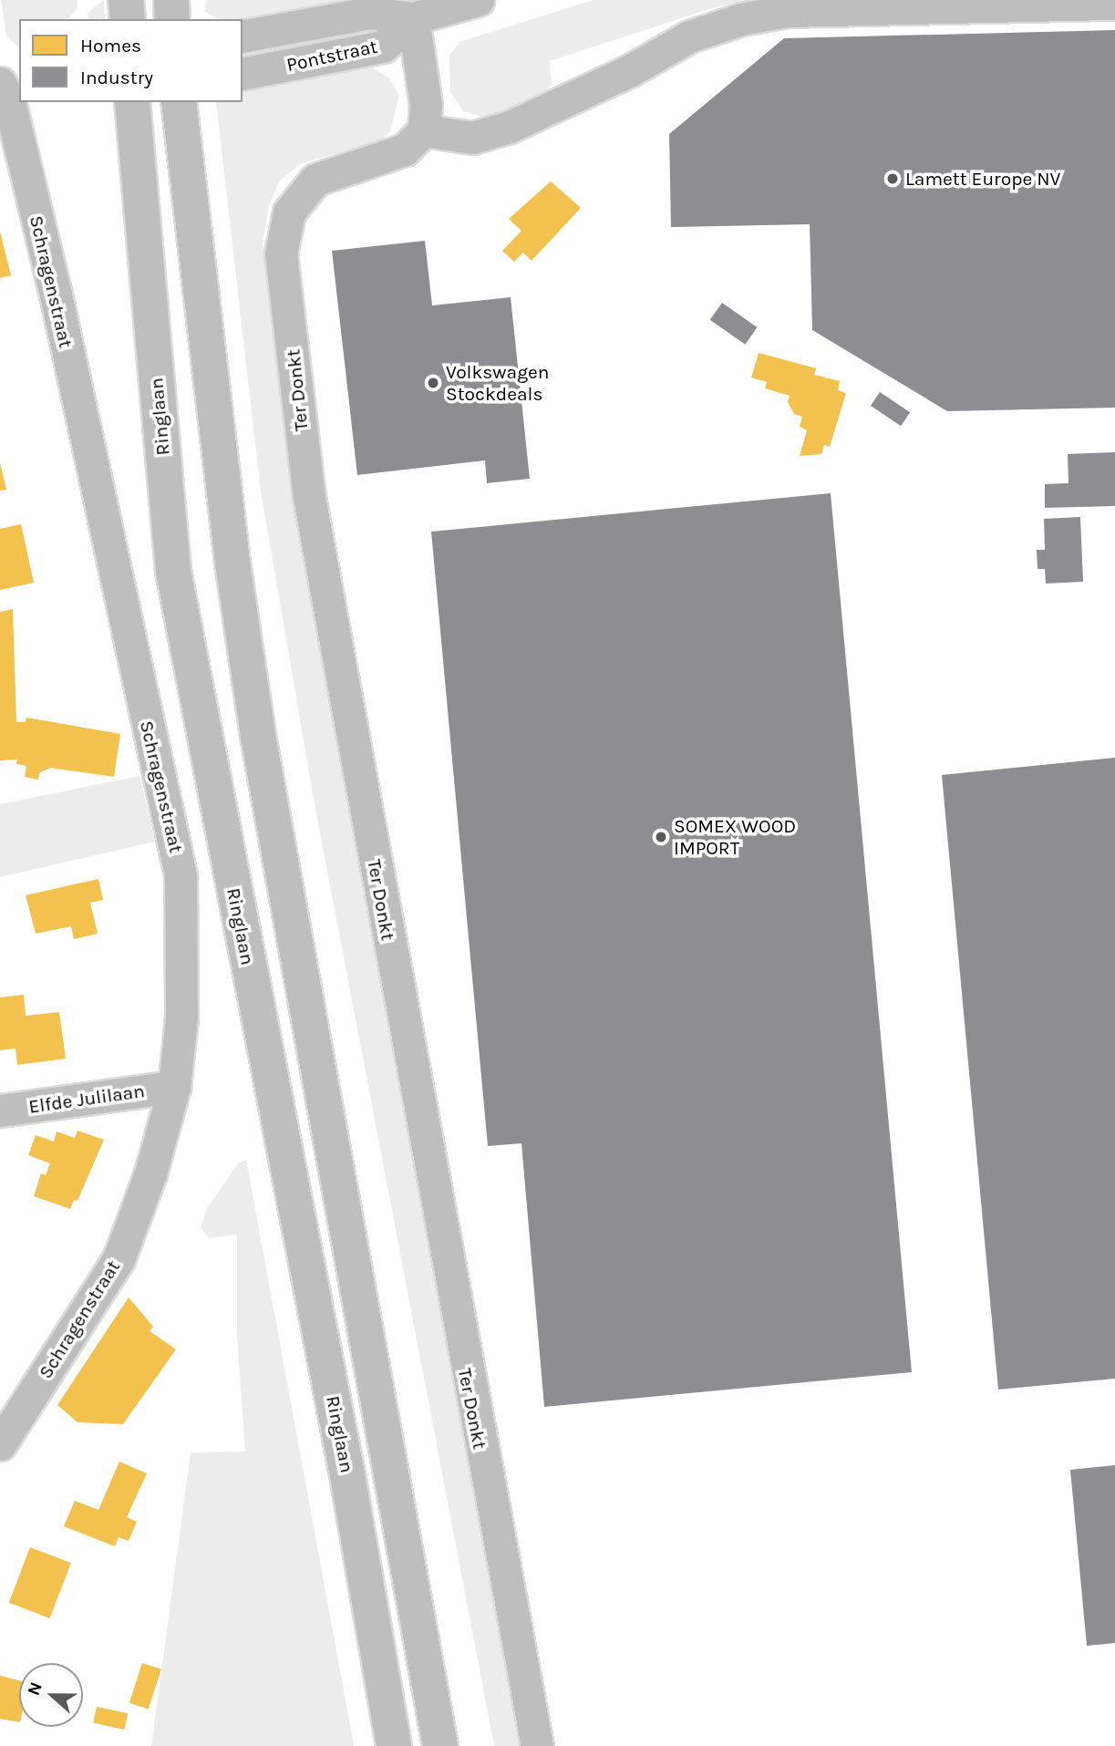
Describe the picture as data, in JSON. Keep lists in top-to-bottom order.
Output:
{
  "streets": {
    "main road": ["Ringlaan"],
    "street": [
      "Pontstraat",
      "Schragenstraat",
      "Ter Donkt",
      "Elfde Julilaan"
    ]
  },
  "crossings": [
    ["Schragenstraat", "Elfde Julilaan"]
  ],
  "places": ["Lamett Europe NV", "Volkswagen Stockdeals", "SOMEX WOOD IMPORT"],
  "legend": ["Homes", "Industry"],
  "north": "left"
}
